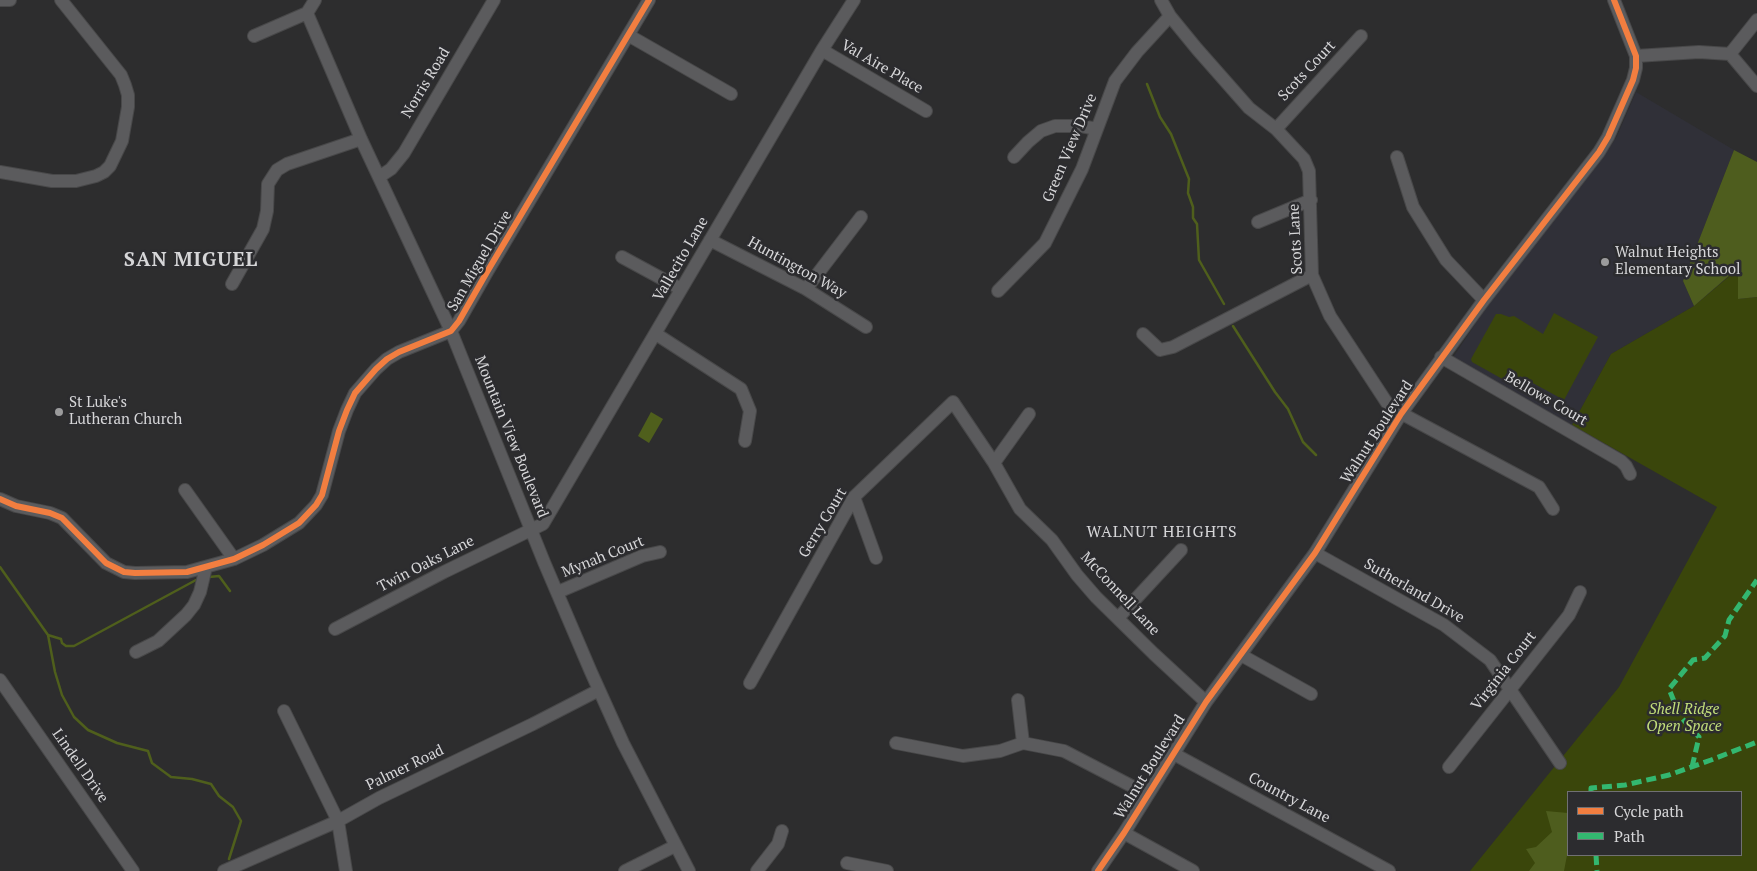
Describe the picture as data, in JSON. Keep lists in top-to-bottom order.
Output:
{
  "streets": {
    "street": [
      "Val Aire Place",
      "Scots Court",
      "Norris Road",
      "Green View Drive",
      "Scots Lane",
      "Vallecito Lane",
      "San Miguel Drive",
      "Huntington Way",
      "Bellows Court",
      "Walnut Boulevard",
      "Mountain View Boulevard",
      "Gerry Court",
      "Mynah Court",
      "Twin Oaks Lane",
      "Sutherland Drive",
      "McConnell Lane",
      "Virginia Court",
      "Lindell Drive",
      "Palmer Road",
      "Country Lane"
    ]
  },
  "crossings": [
    ["Val Aire Place", "Vallecito Lane"],
    ["Scots Court", "Scots Lane"],
    ["Norris Road", "Mountain View Boulevard"],
    ["Green View Drive", "Scots Lane"],
    ["Scots Lane", "Walnut Boulevard"],
    ["Vallecito Lane", "Huntington Way"],
    ["Vallecito Lane", "Mountain View Boulevard"],
    ["Vallecito Lane", "Twin Oaks Lane"],
    ["San Miguel Drive", "Mountain View Boulevard"],
    ["Bellows Court", "Walnut Boulevard"],
    ["Walnut Boulevard", "Sutherland Drive"],
    ["Walnut Boulevard", "McConnell Lane"],
    ["Walnut Boulevard", "Country Lane"],
    ["Mountain View Boulevard", "Mynah Court"],
    ["Mountain View Boulevard", "Twin Oaks Lane"],
    ["Mountain View Boulevard", "Palmer Road"],
    ["Gerry Court", "McConnell Lane"],
    ["Sutherland Drive", "Virginia Court"]
  ],
  "districts": ["SAN MIGUEL", "WALNUT HEIGHTS"],
  "parks": ["Shell Ridge Open Space"],
  "places": ["Walnut Heights Elementary School", "St Luke's Lutheran Church"],
  "legend": ["Cycle path", "Path"]
}
